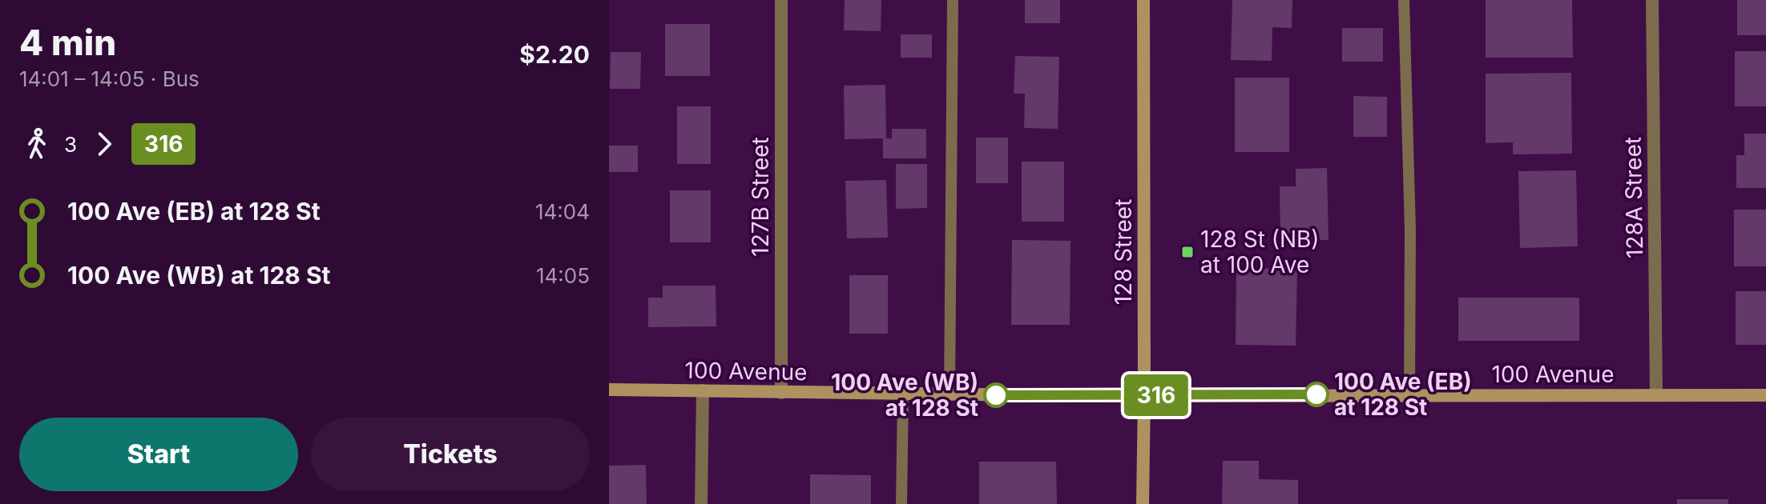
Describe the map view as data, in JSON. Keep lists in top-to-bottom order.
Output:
{
  "streets": {
    "street": [
      "127B Street",
      "128A Street",
      "128 Street",
      "100 Avenue"
    ]
  },
  "crossings": [
    ["127B Street", "100 Avenue"],
    ["128A Street", "100 Avenue"],
    ["128 Street", "100 Avenue"]
  ],
  "places": {
    "transit": ["128 St (NB) at 100 Ave"],
    "other": ["100 Ave (EB) at 128 St", "100 Ave (WB) at 128 St"]
  },
  "lines": ["bus line 316"],
  "page": {
    "heading": ["4 min", "14:01 – 14:05 · Bus", "$2.20"],
    "on_map": "316",
    "legs": ["3", "316"],
    "list": [
      {
        "name": "100 Ave (EB) at 128 St",
        "value": "14:04"
      },
      {
        "name": "100 Ave (WB) at 128 St",
        "value": "14:05"
      }
    ],
    "buttons": ["Start", "Tickets"]
  }
}
